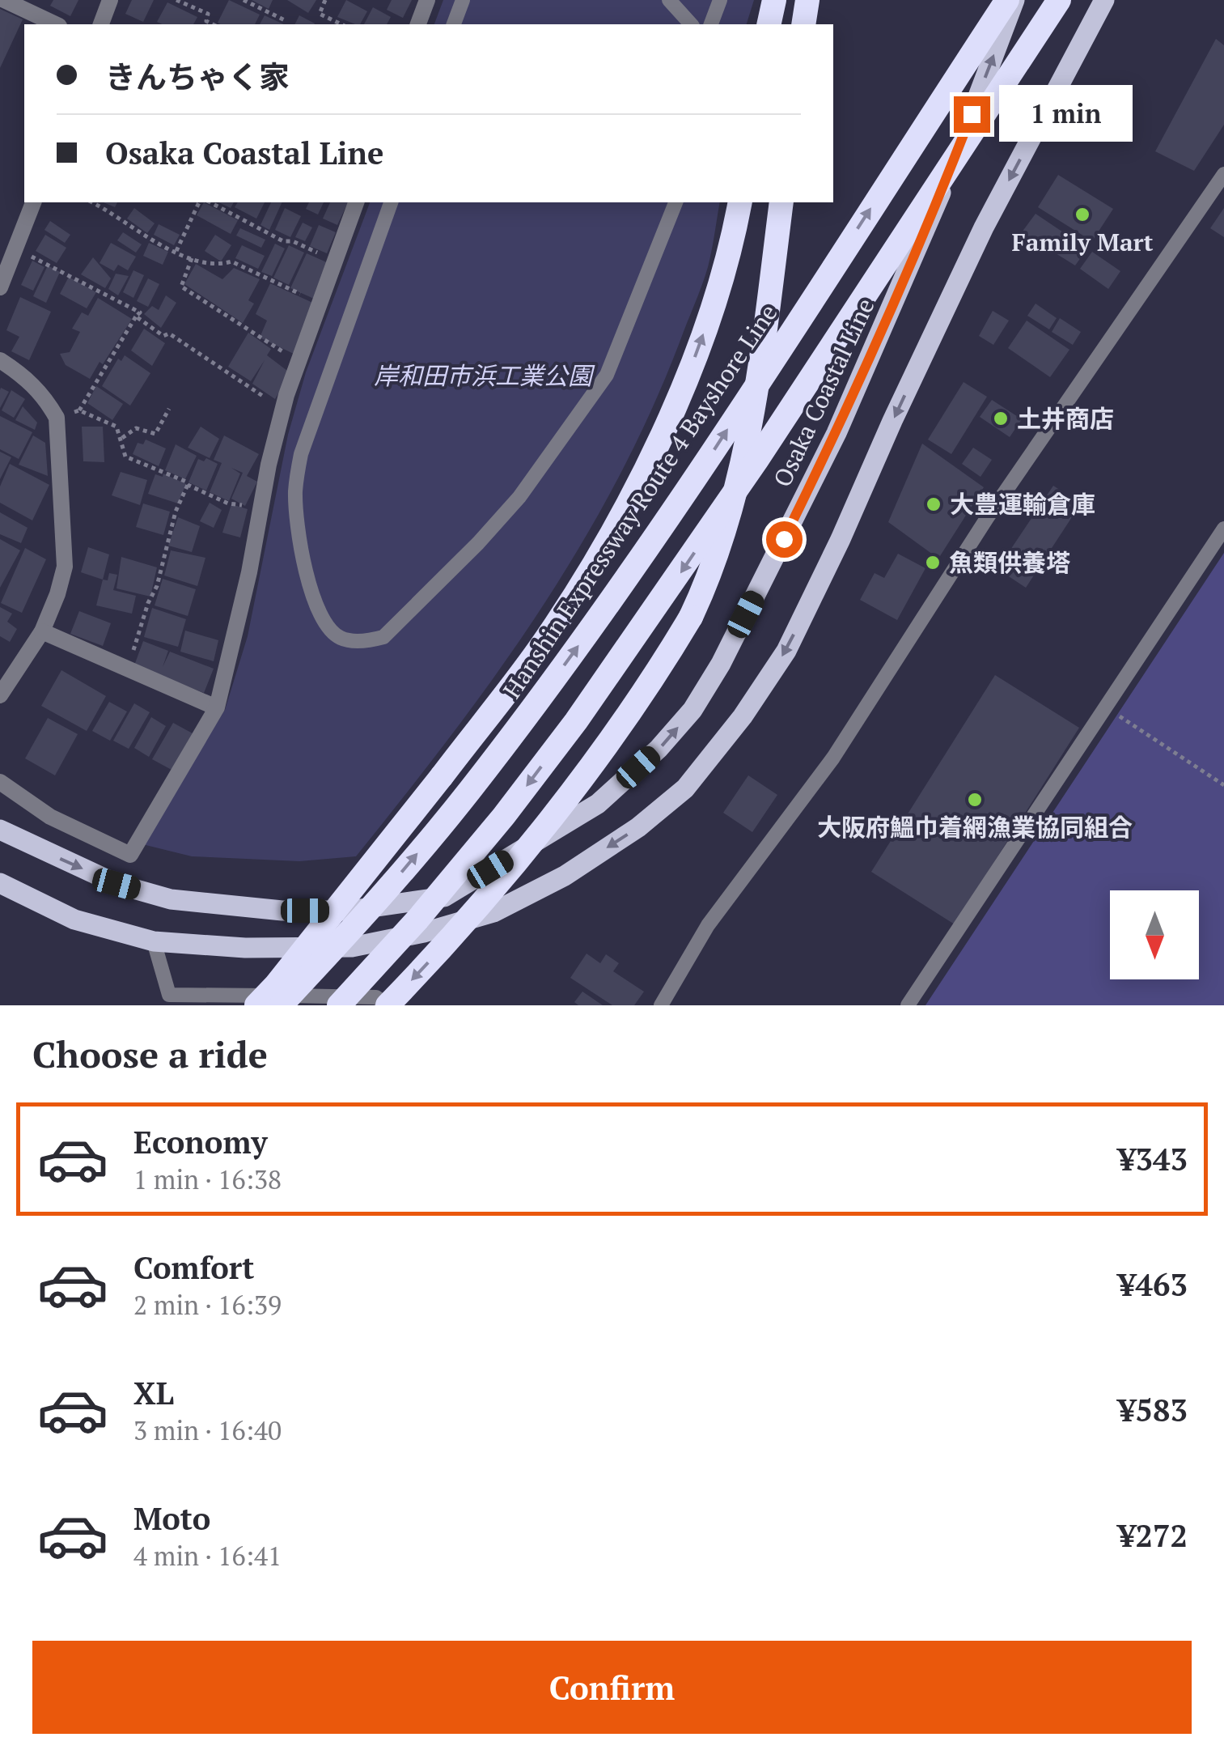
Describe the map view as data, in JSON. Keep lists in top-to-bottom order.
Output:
{
  "streets": {
    "highway": ["Hanshin Expressway Route 4 Bayshore Line"],
    "main road": ["Osaka Coastal Line"]
  },
  "parks": ["岸和田市浜工業公園"],
  "places": [
    "Family Mart",
    "土井商店",
    "大豊運輸倉庫",
    "魚類供養塔",
    "大阪府鰮巾着網漁業協同組合"
  ],
  "north": "bottom",
  "page": {
    "banner": ["きんちゃく家", "Osaka Coastal Line"],
    "bubble": "1 min",
    "heading": "Choose a ride",
    "list": [
      {
        "name": "Economy",
        "note": "1 min · 16:38",
        "value": "¥343"
      },
      {
        "name": "Comfort",
        "note": "2 min · 16:39",
        "value": "¥463"
      },
      {
        "name": "XL",
        "note": "3 min · 16:40",
        "value": "¥583"
      },
      {
        "name": "Moto",
        "note": "4 min · 16:41",
        "value": "¥272"
      }
    ],
    "buttons": "Confirm"
  }
}
